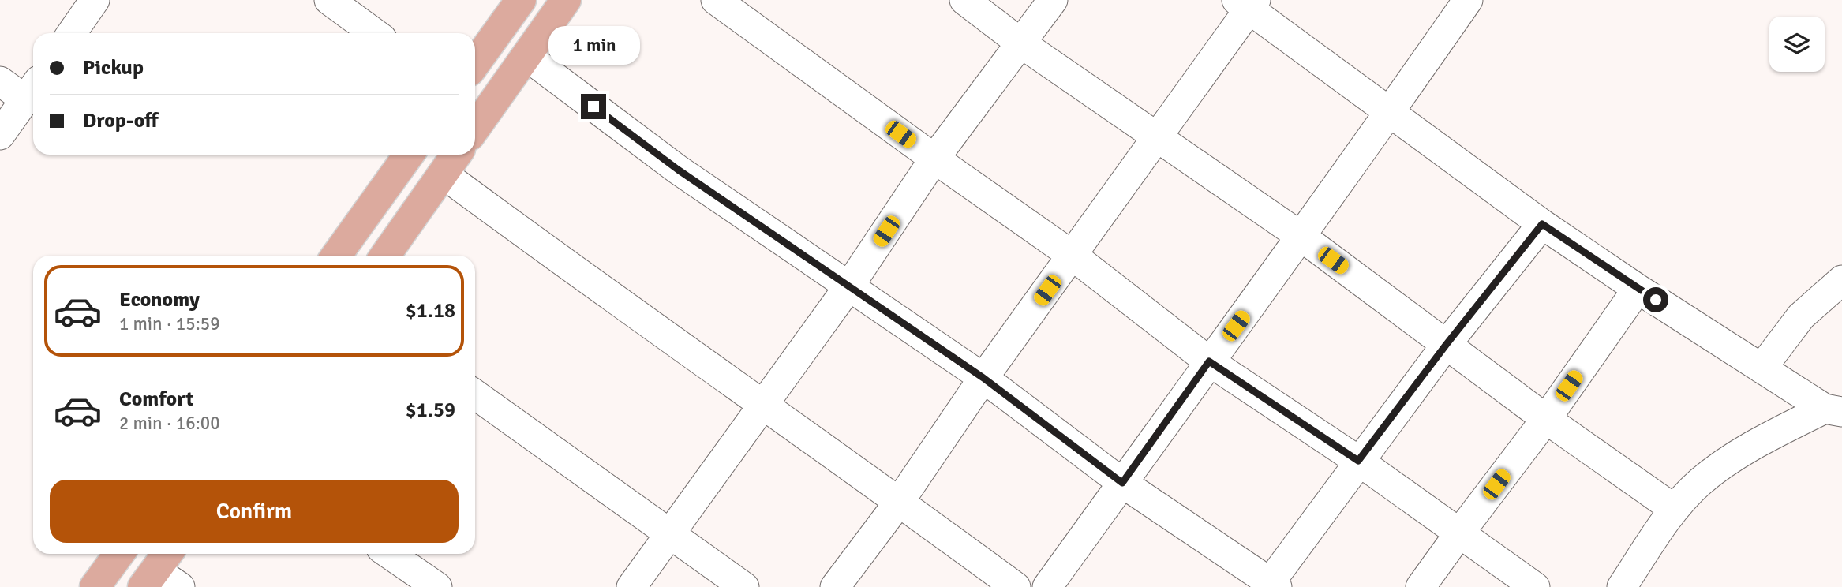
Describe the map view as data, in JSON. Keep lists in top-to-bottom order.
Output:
{
  "page": {
    "bubble": "1 min",
    "banner": ["Pickup", "Drop-off"],
    "list": [
      {
        "name": "Economy",
        "note": "1 min · 15:59",
        "value": "$1.18"
      },
      {
        "name": "Comfort",
        "note": "2 min · 16:00",
        "value": "$1.59"
      }
    ],
    "buttons": "Confirm"
  }
}
